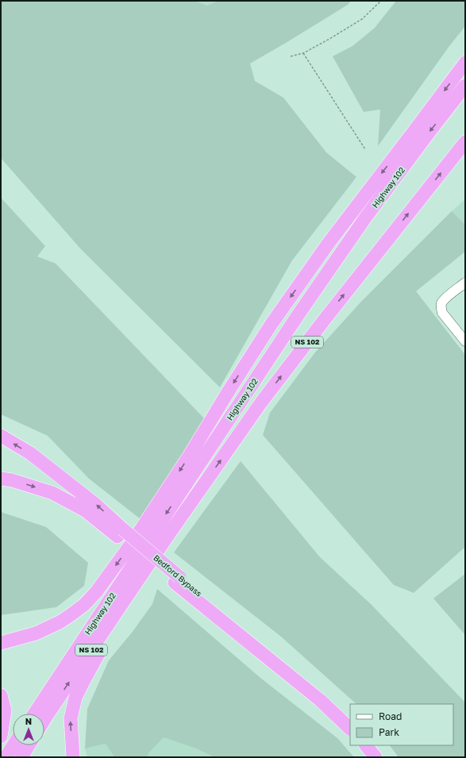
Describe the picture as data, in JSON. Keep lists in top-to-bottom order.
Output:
{
  "streets": {
    "highway": ["Highway 102", "NS 102", "Bedford Bypass"]
  },
  "legend": ["Road", "Park"],
  "north": "top"
}
